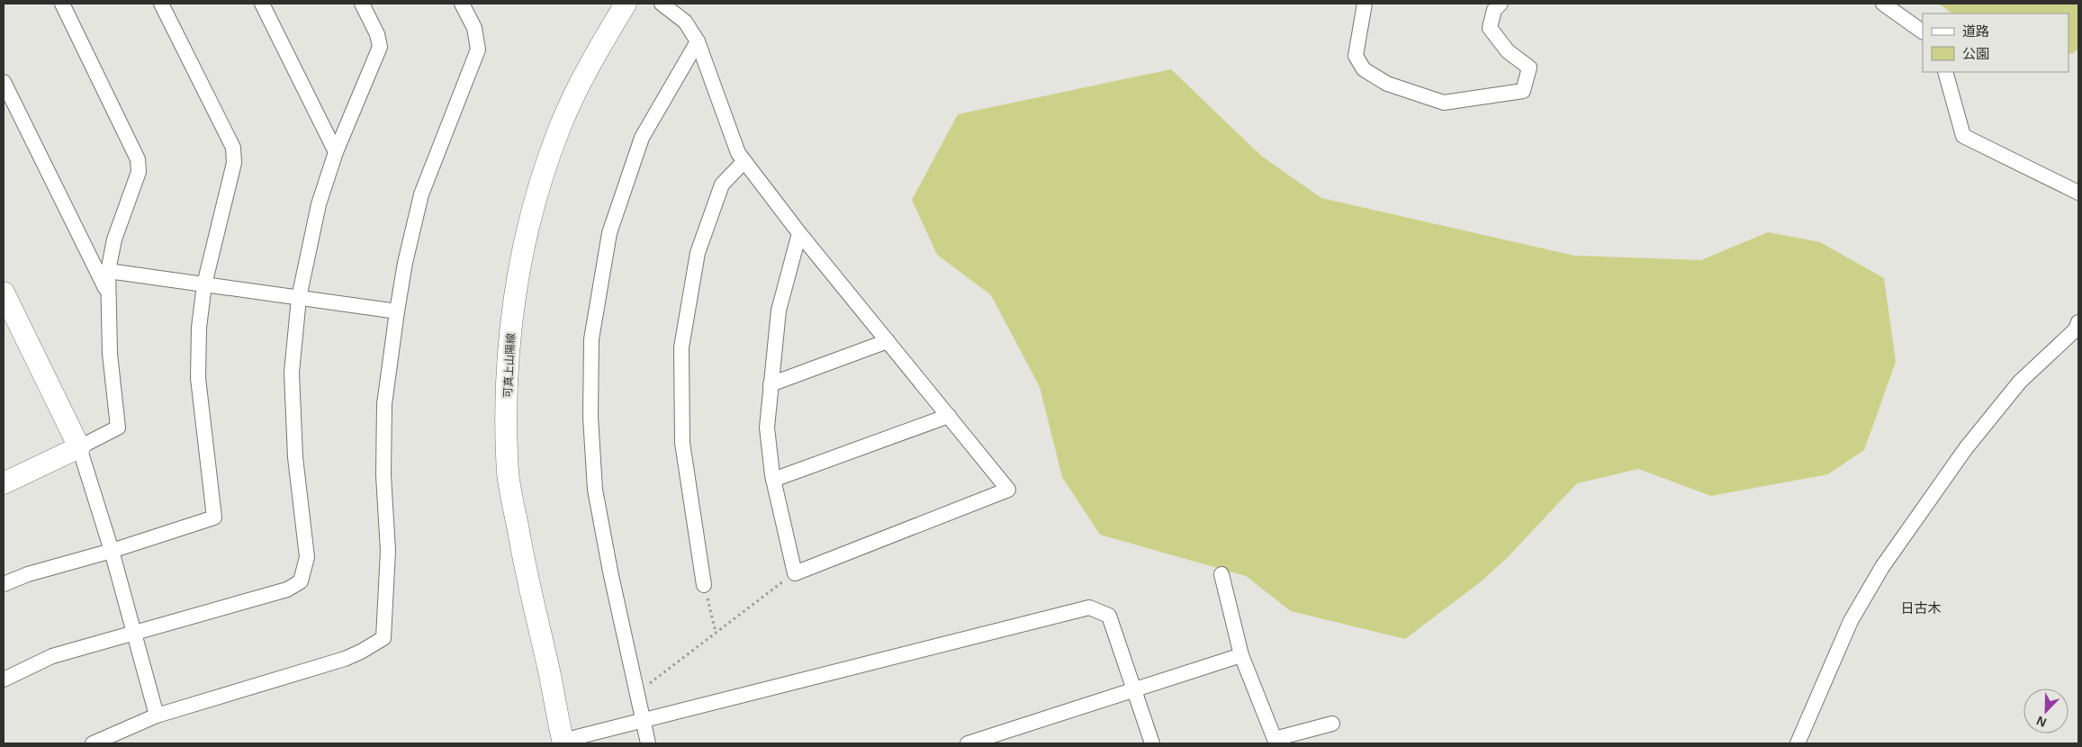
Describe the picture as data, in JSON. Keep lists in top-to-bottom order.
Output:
{
  "streets": {
    "main road": ["可真上山陽線"]
  },
  "districts": ["日古木"],
  "legend": ["道路", "公園"],
  "north": "bottom left"
}
